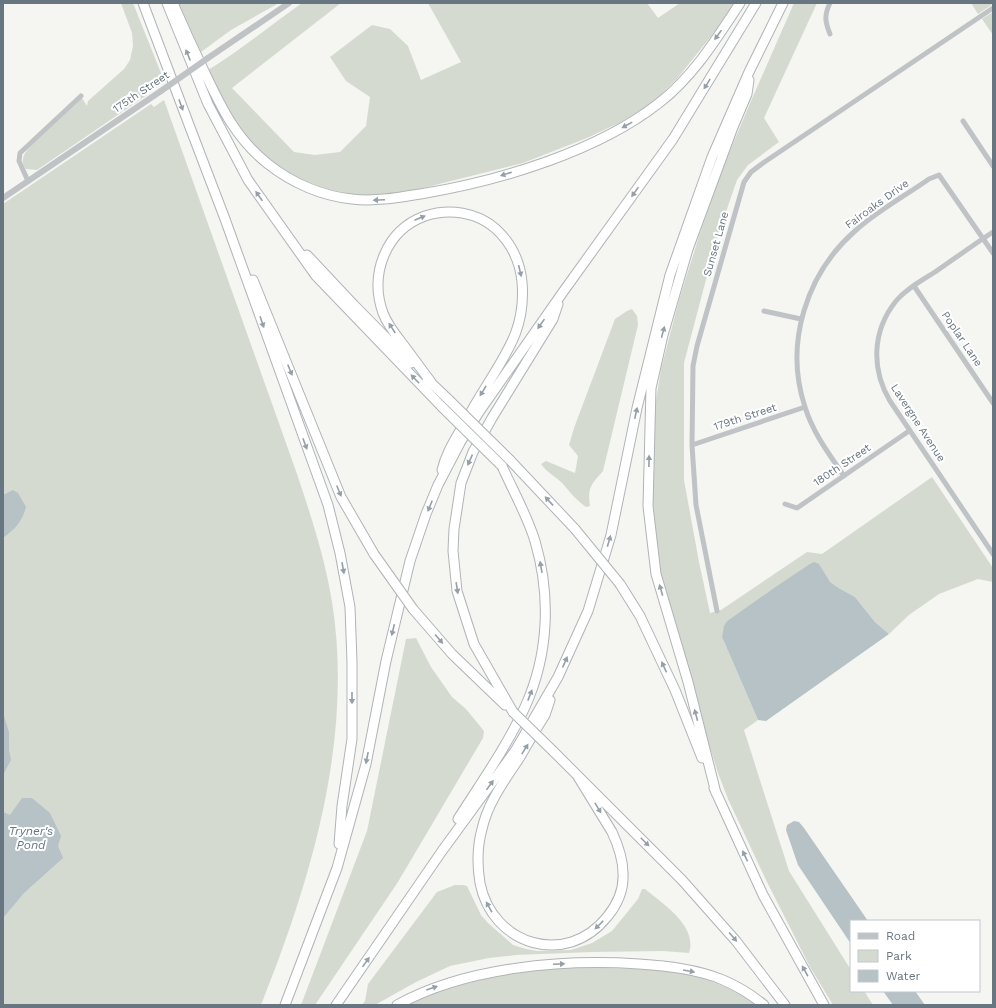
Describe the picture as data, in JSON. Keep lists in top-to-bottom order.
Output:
{
  "streets": {
    "street": [
      "175th Street",
      "Fairoaks Drive",
      "Sunset Lane",
      "Poplar Lane",
      "179th Street",
      "Lavergne Avenue",
      "180th Street"
    ]
  },
  "crossings": [
    ["Fairoaks Drive", "179th Street"],
    ["Fairoaks Drive", "180th Street"],
    ["Sunset Lane", "179th Street"],
    ["Poplar Lane", "Lavergne Avenue"],
    ["Lavergne Avenue", "180th Street"]
  ],
  "water": ["Tryner's Pond"],
  "legend": ["Road", "Park", "Water"]
}
